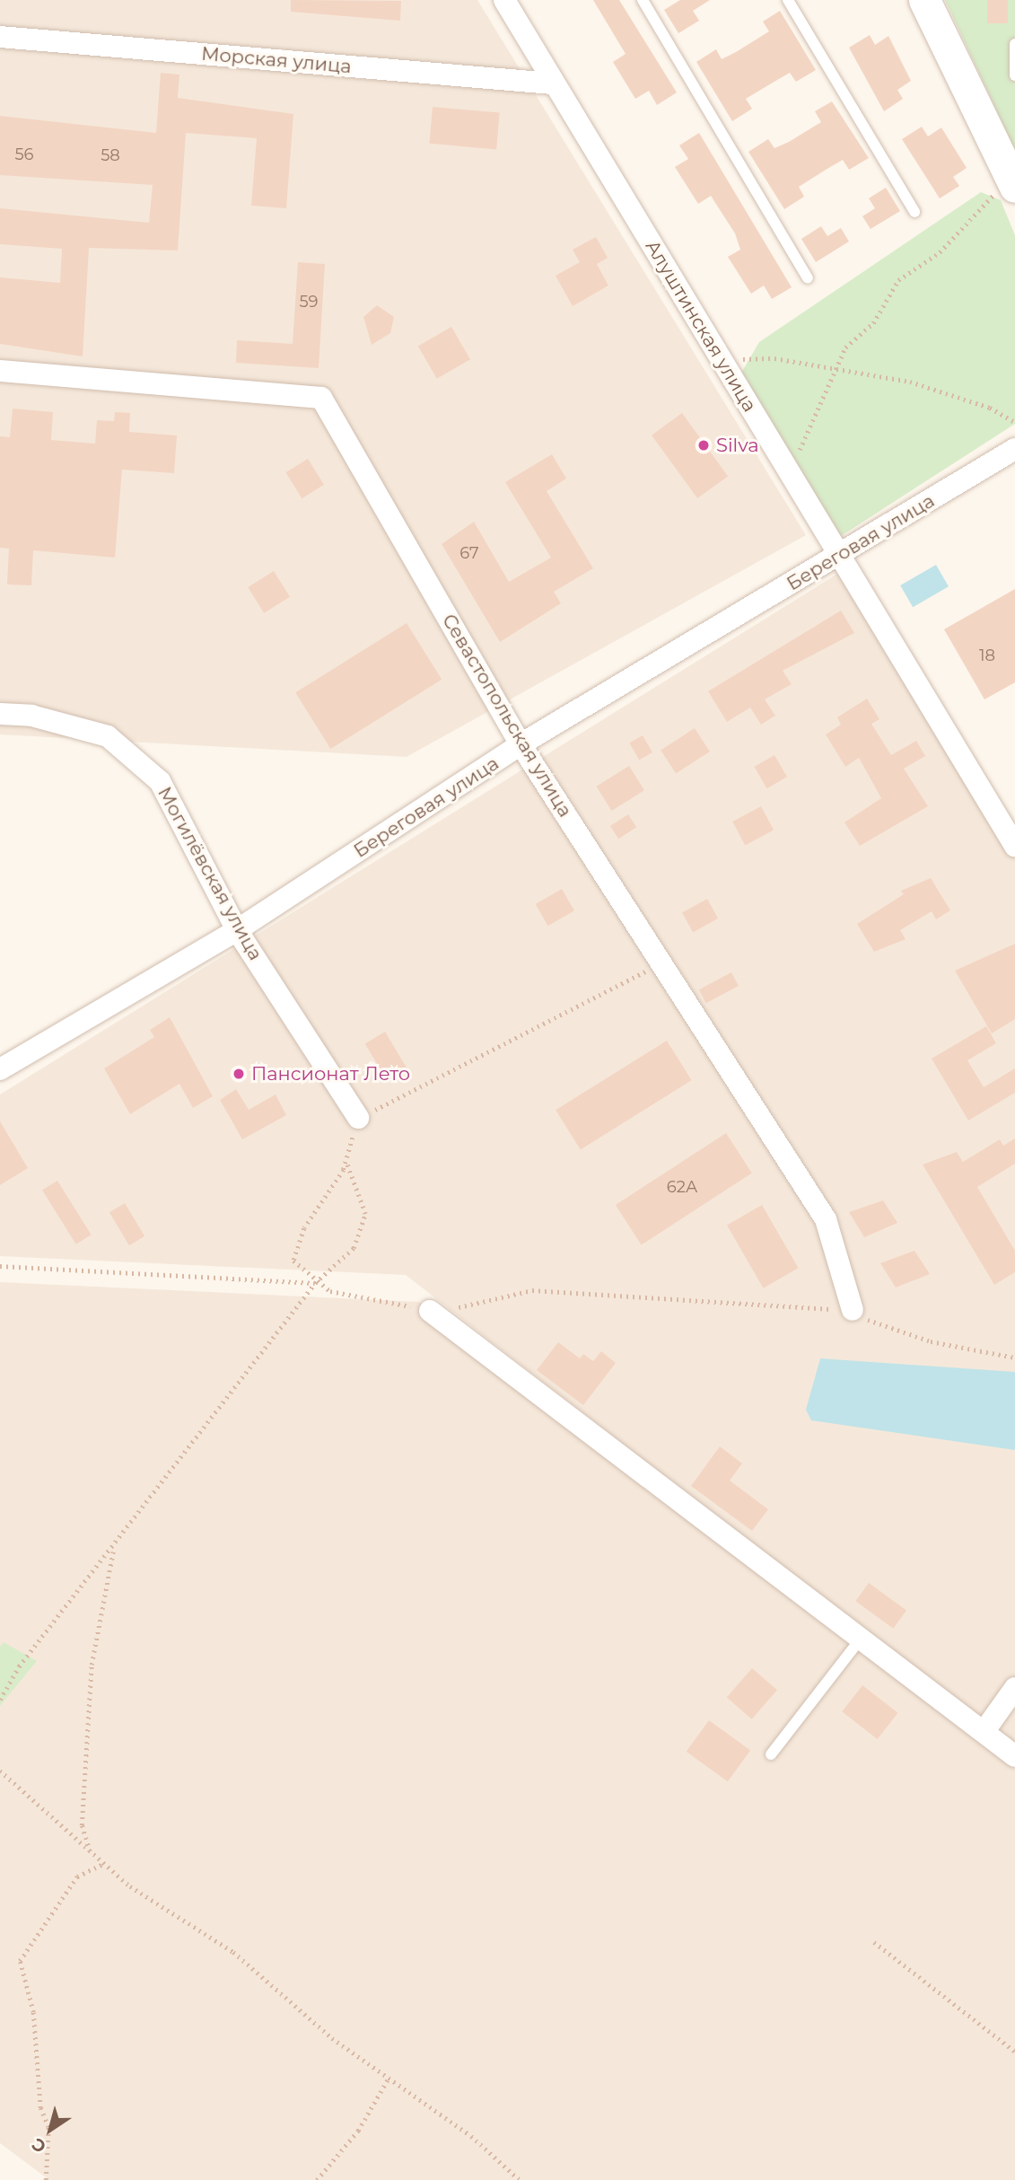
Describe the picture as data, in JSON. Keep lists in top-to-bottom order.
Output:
{
  "streets": {
    "street": [
      "Морская улица",
      "Алуштинская улица",
      "Береговая улица",
      "Севастопольская улица",
      "Могилёвская улица"
    ]
  },
  "crossings": [
    ["Морская улица", "Алуштинская улица"],
    ["Алуштинская улица", "Береговая улица"],
    ["Береговая улица", "Севастопольская улица"],
    ["Береговая улица", "Могилёвская улица"]
  ],
  "places": ["Silva", "Пансионат Лето"],
  "house_numbers": [
    "56",
    "58",
    "59",
    "67",
    "18",
    "62А"
  ],
  "north": "bottom left"
}
